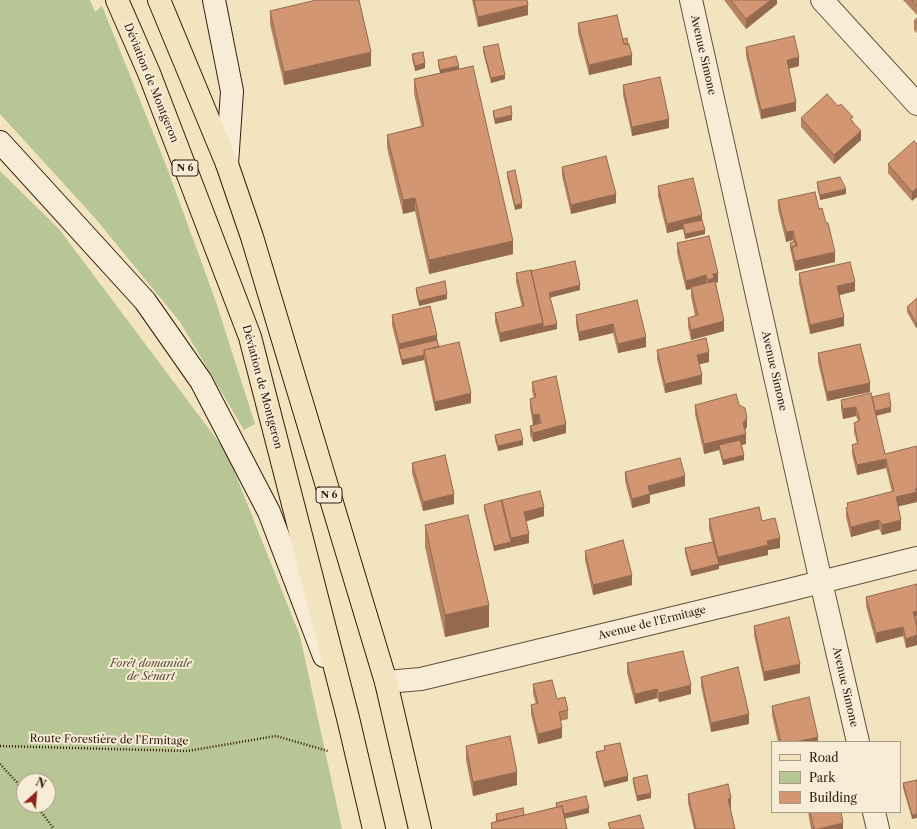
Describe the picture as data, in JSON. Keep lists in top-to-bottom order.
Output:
{
  "streets": {
    "main road": ["Déviation de Montgeron", "N 6"],
    "street": ["Avenue Simone", "Avenue de l'Ermitage"],
    "path": ["Route Forestière de l'Ermitage"]
  },
  "crossings": [
    ["Avenue Simone", "Avenue de l'Ermitage"],
    ["Déviation de Montgeron", "N 6"],
    ["N 6", "Avenue de l'Ermitage"],
    ["N 6", "Route Forestière de l'Ermitage"]
  ],
  "parks": ["Forêt domaniale de Sénart"],
  "legend": ["Road", "Park", "Building"],
  "north": "top right"
}
